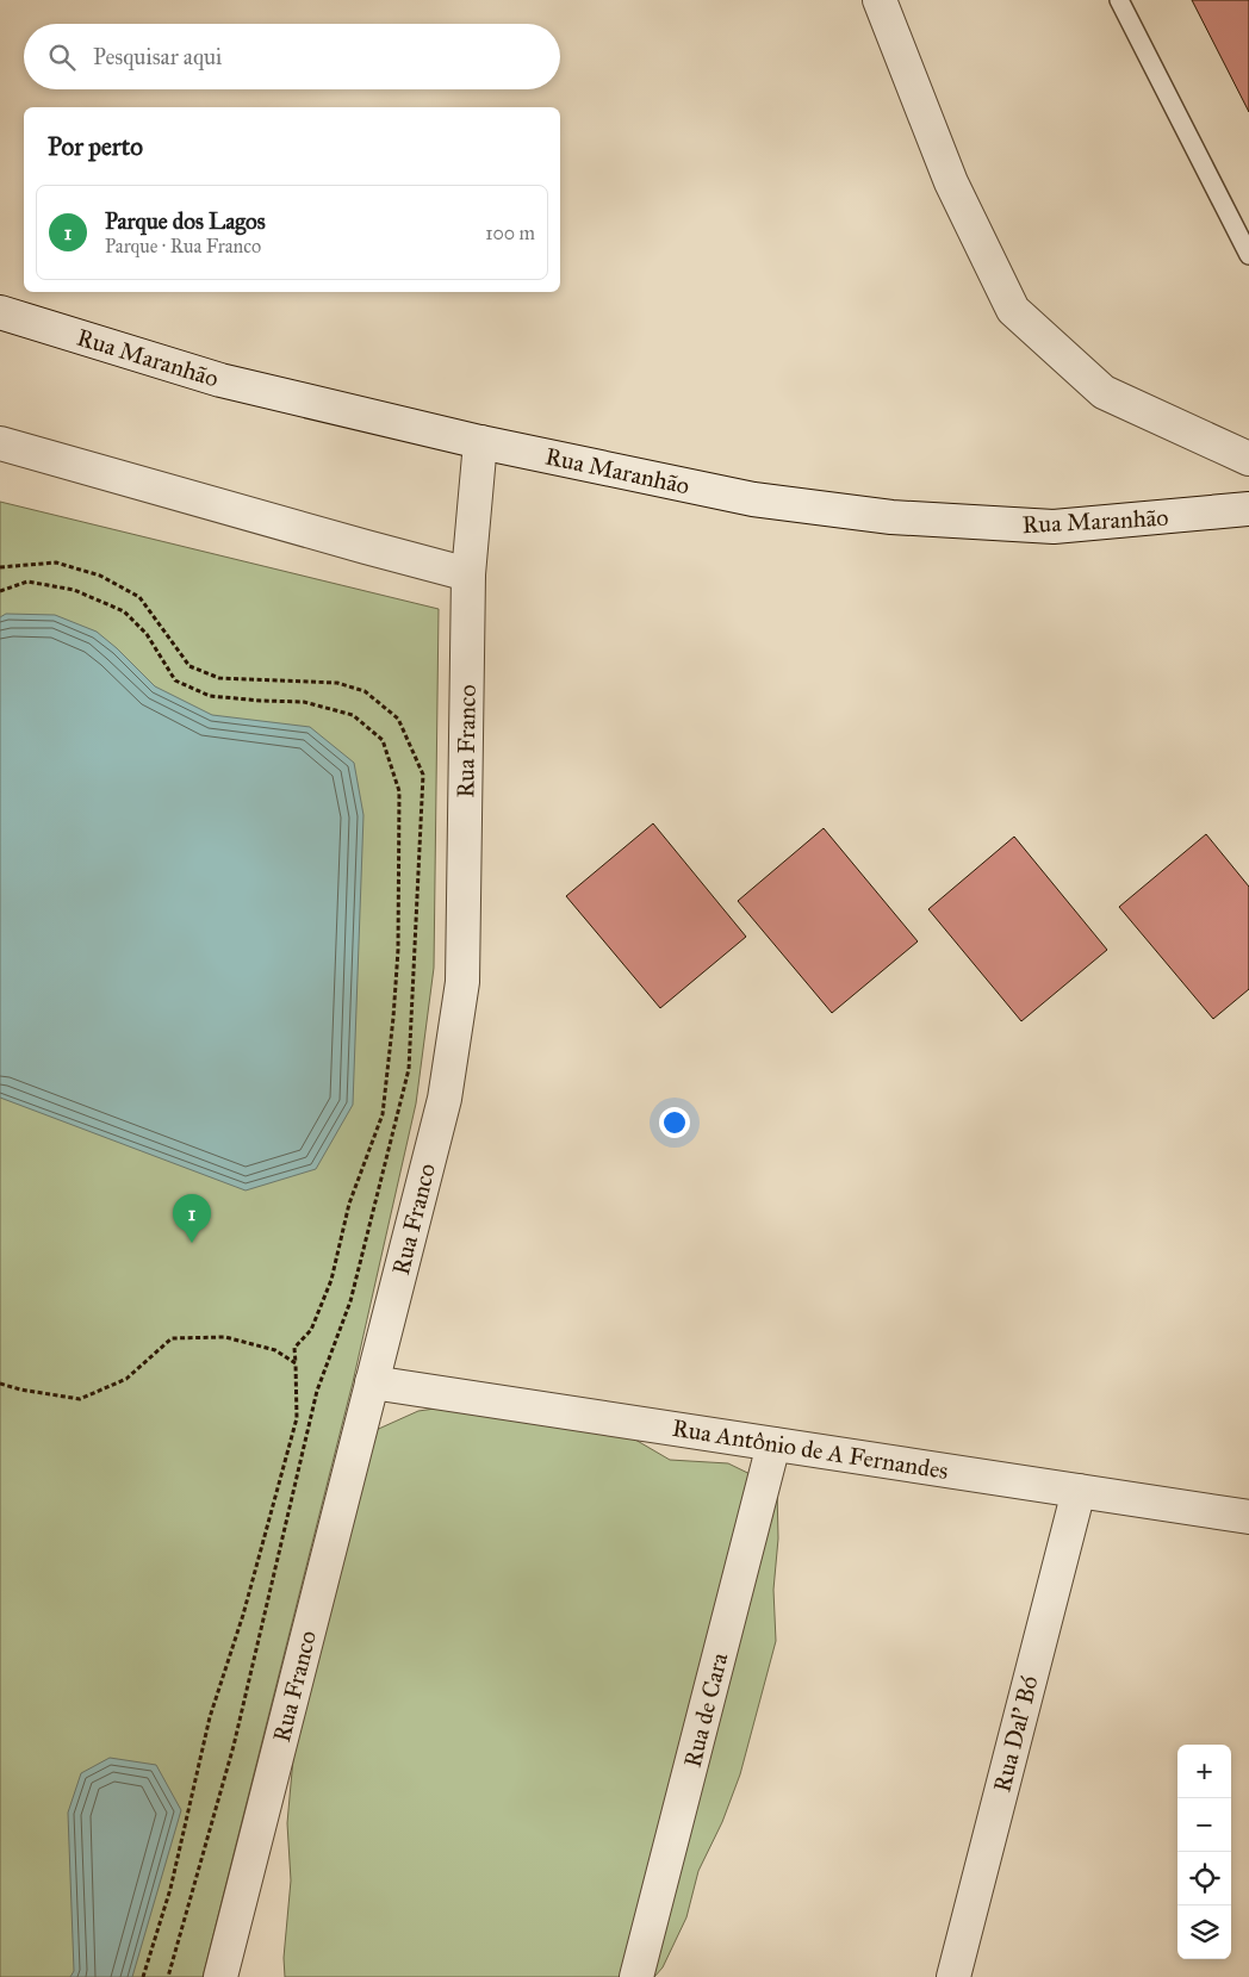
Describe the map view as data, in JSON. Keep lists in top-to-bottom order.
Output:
{
  "streets": {
    "street": [
      "Rua Maranhão",
      "Rua Franco",
      "Rua Antônio de A Fernandes",
      "Rua de Cara",
      "Rua Dal' Bó"
    ]
  },
  "crossings": [
    ["Rua Maranhão", "Rua Franco"],
    ["Rua Franco", "Rua Antônio de A Fernandes"],
    ["Rua Antônio de A Fernandes", "Rua de Cara"],
    ["Rua Antônio de A Fernandes", "Rua Dal' Bó"]
  ],
  "page": {
    "search": "Pesquisar aqui",
    "heading": "Por perto",
    "list": [
      {
        "mark": "1",
        "name": "Parque dos Lagos",
        "note": "Parque · Rua Franco",
        "value": "100 m"
      }
    ],
    "pins": "1",
    "map_buttons": ["+", "−"]
  }
}
